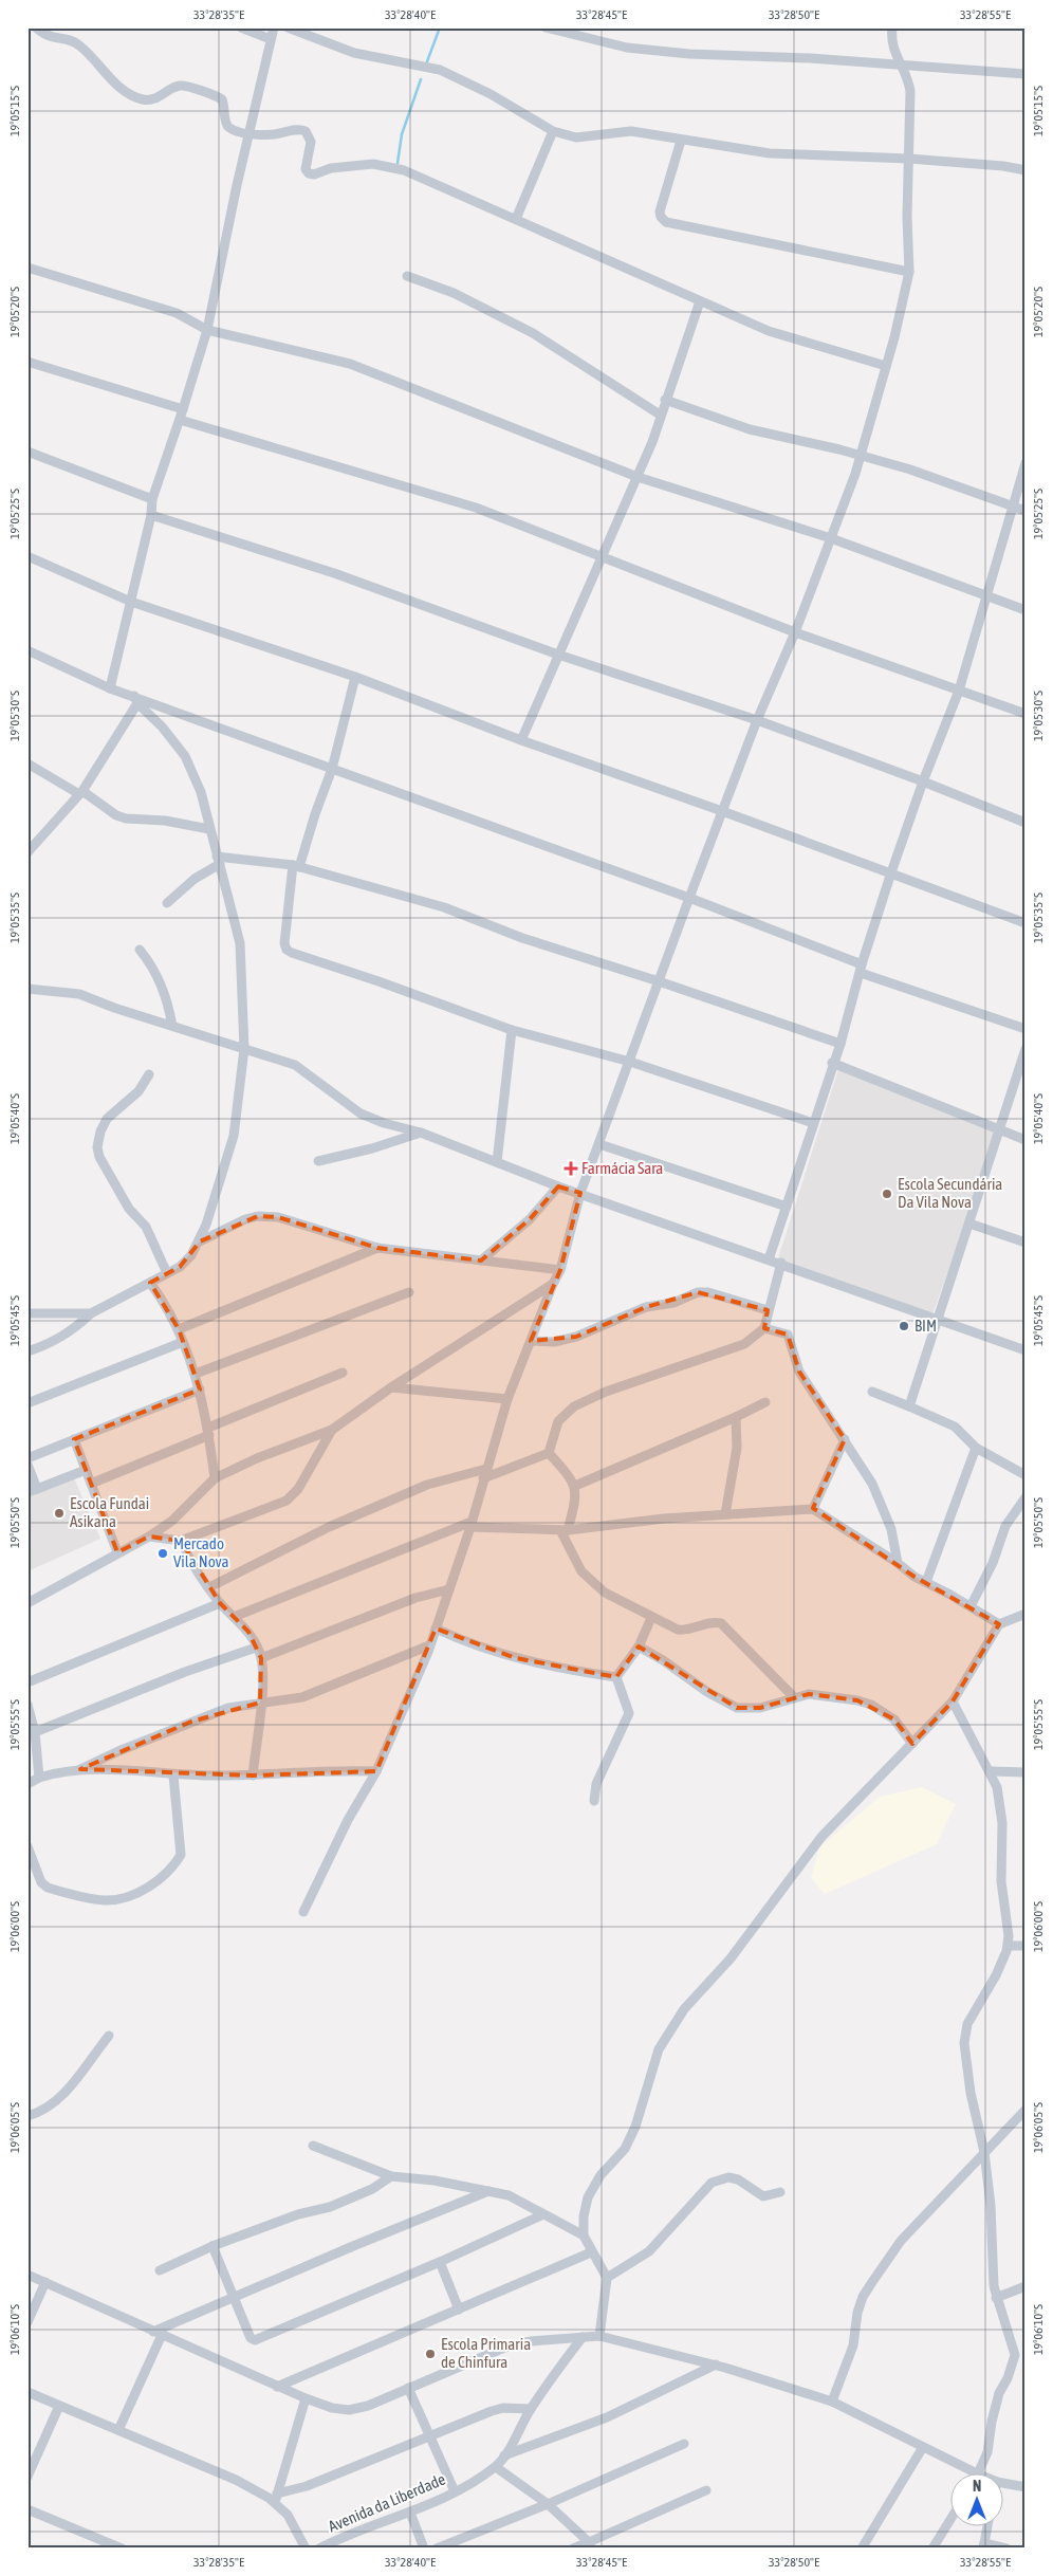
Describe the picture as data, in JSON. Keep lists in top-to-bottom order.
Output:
{
  "streets": {
    "street": ["Avenida da Liberdade"]
  },
  "places": {
    "health": ["Farmácia Sara"],
    "other": [
      "Escola Secundária Da Vila Nova",
      "BIM",
      "Escola Fundai Asikana",
      "Mercado Vila Nova",
      "Escola Primaria de Chinfura"
    ]
  },
  "north": "top",
  "coordinates": [
    "33°28'35\"E",
    "33°28'40\"E",
    "33°28'45\"E",
    "33°28'50\"E",
    "33°28'55\"E",
    "19°05'15\"S",
    "19°05'20\"S",
    "19°05'25\"S",
    "19°05'30\"S",
    "19°05'35\"S",
    "19°05'40\"S",
    "19°05'45\"S",
    "19°05'50\"S",
    "19°05'55\"S",
    "19°06'00\"S",
    "19°06'05\"S",
    "19°06'10\"S"
  ]
}
